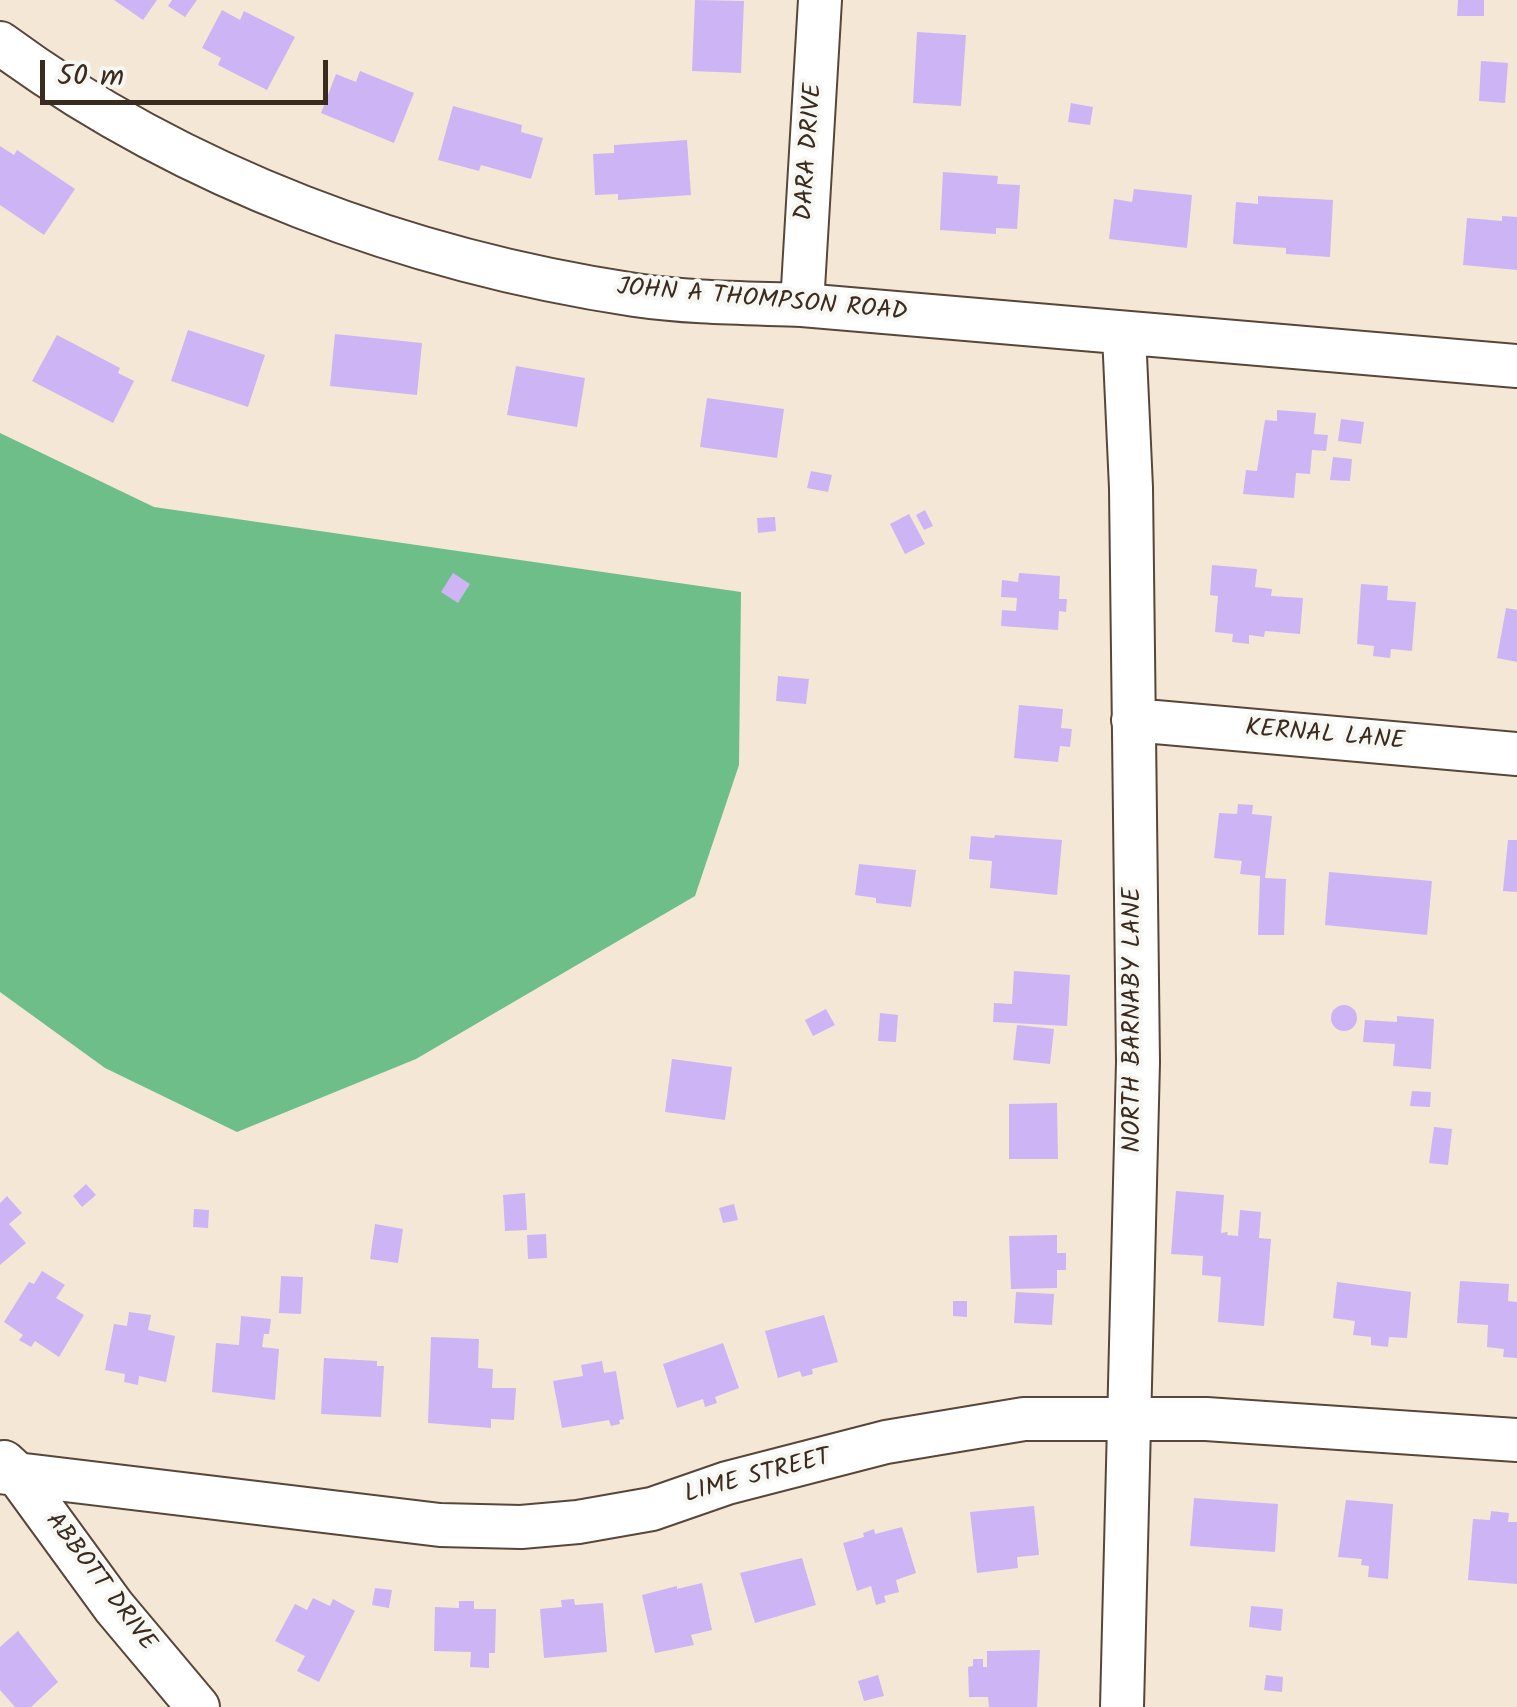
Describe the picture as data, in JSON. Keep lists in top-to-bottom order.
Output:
{
  "streets": {
    "street": [
      "DARA DRIVE",
      "JOHN A THOMPSON ROAD",
      "KERNAL LANE",
      "NORTH BARNABY LANE",
      "LIME STREET",
      "ABBOTT DRIVE"
    ]
  },
  "crossings": [
    ["DARA DRIVE", "JOHN A THOMPSON ROAD"],
    ["JOHN A THOMPSON ROAD", "NORTH BARNABY LANE"],
    ["KERNAL LANE", "NORTH BARNABY LANE"],
    ["NORTH BARNABY LANE", "LIME STREET"],
    ["LIME STREET", "ABBOTT DRIVE"]
  ],
  "scale_bar": "50 m"
}
